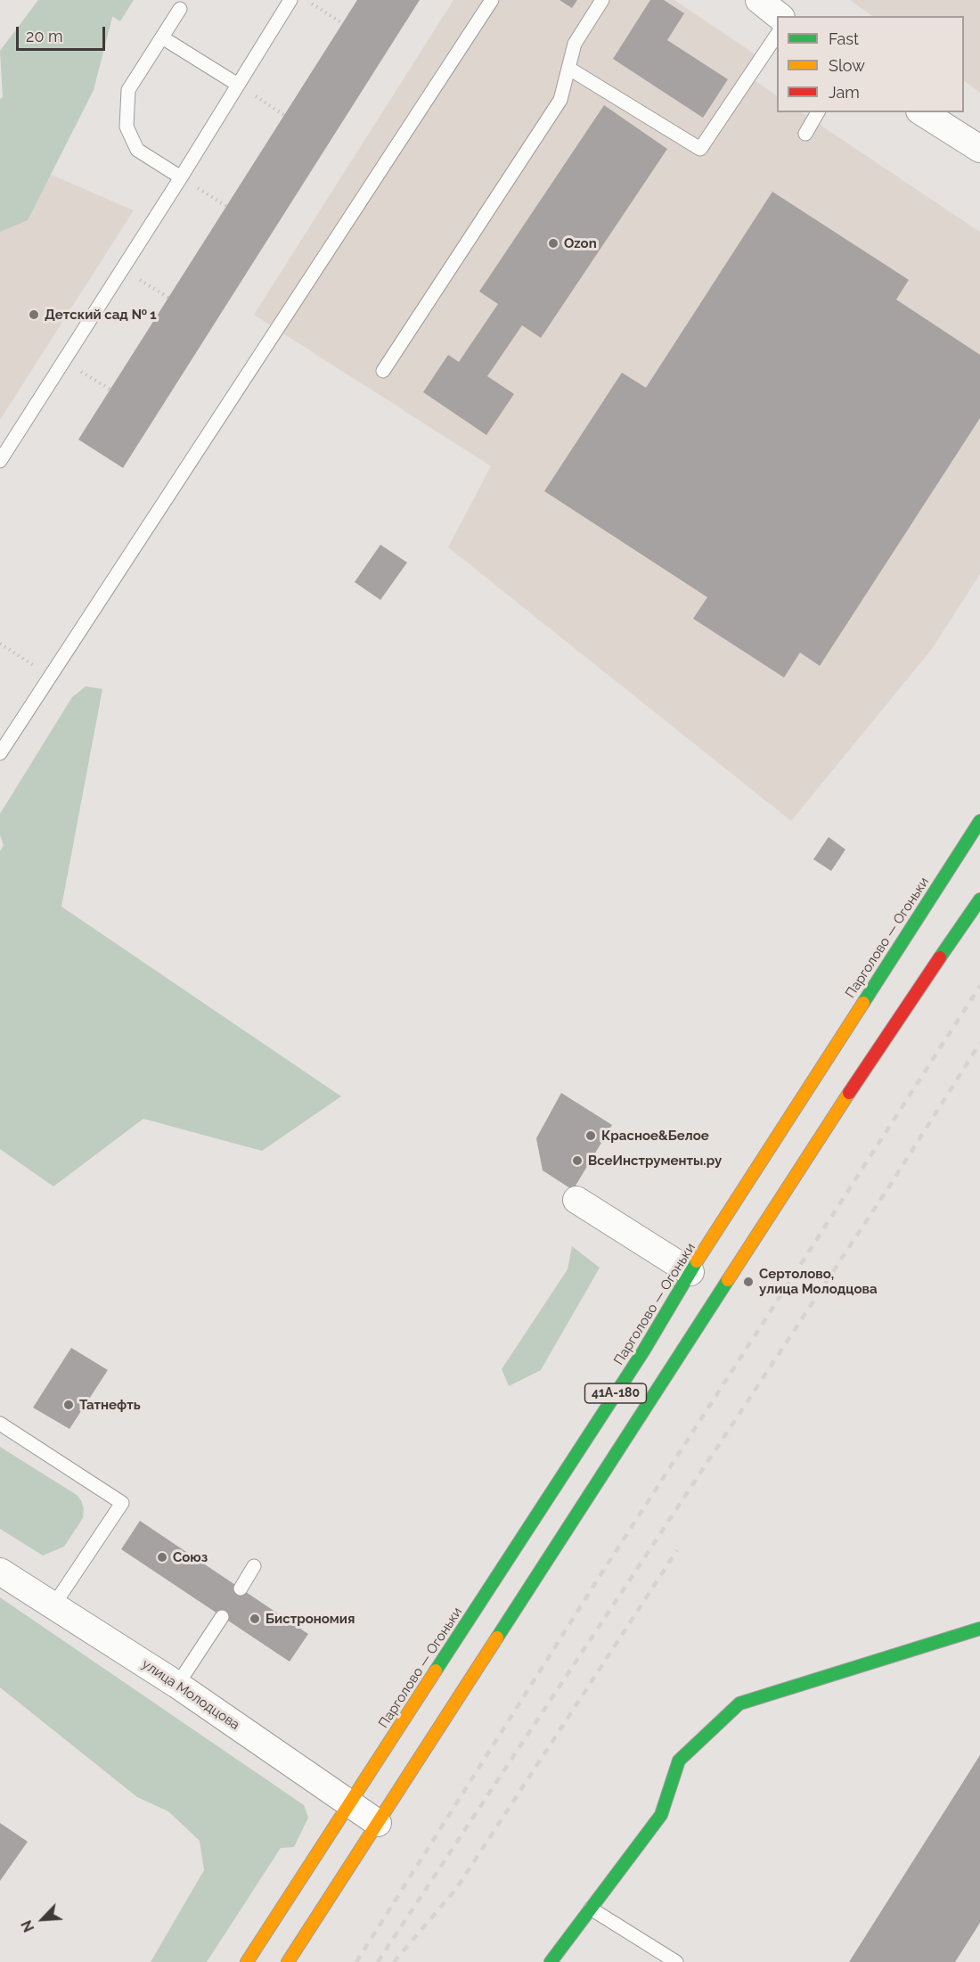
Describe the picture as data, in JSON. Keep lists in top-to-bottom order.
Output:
{
  "streets": {
    "main road": ["Парголово — Огоньки", "41А-180"],
    "street": ["улица Молодцова"]
  },
  "crossings": [
    ["Парголово — Огоньки", "улица Молодцова"],
    ["41А-180", "улица Молодцова"]
  ],
  "places": [
    "Ozon",
    "Детский сад № 1",
    "Красное&Белое",
    "ВсеИнструменты.ру",
    "Сертолово, улица Молодцова",
    "Татнефть",
    "Союз",
    "Бистрономия"
  ],
  "legend": ["Fast", "Slow", "Jam"],
  "scale_bar": "20 m",
  "north": "bottom left"
}
